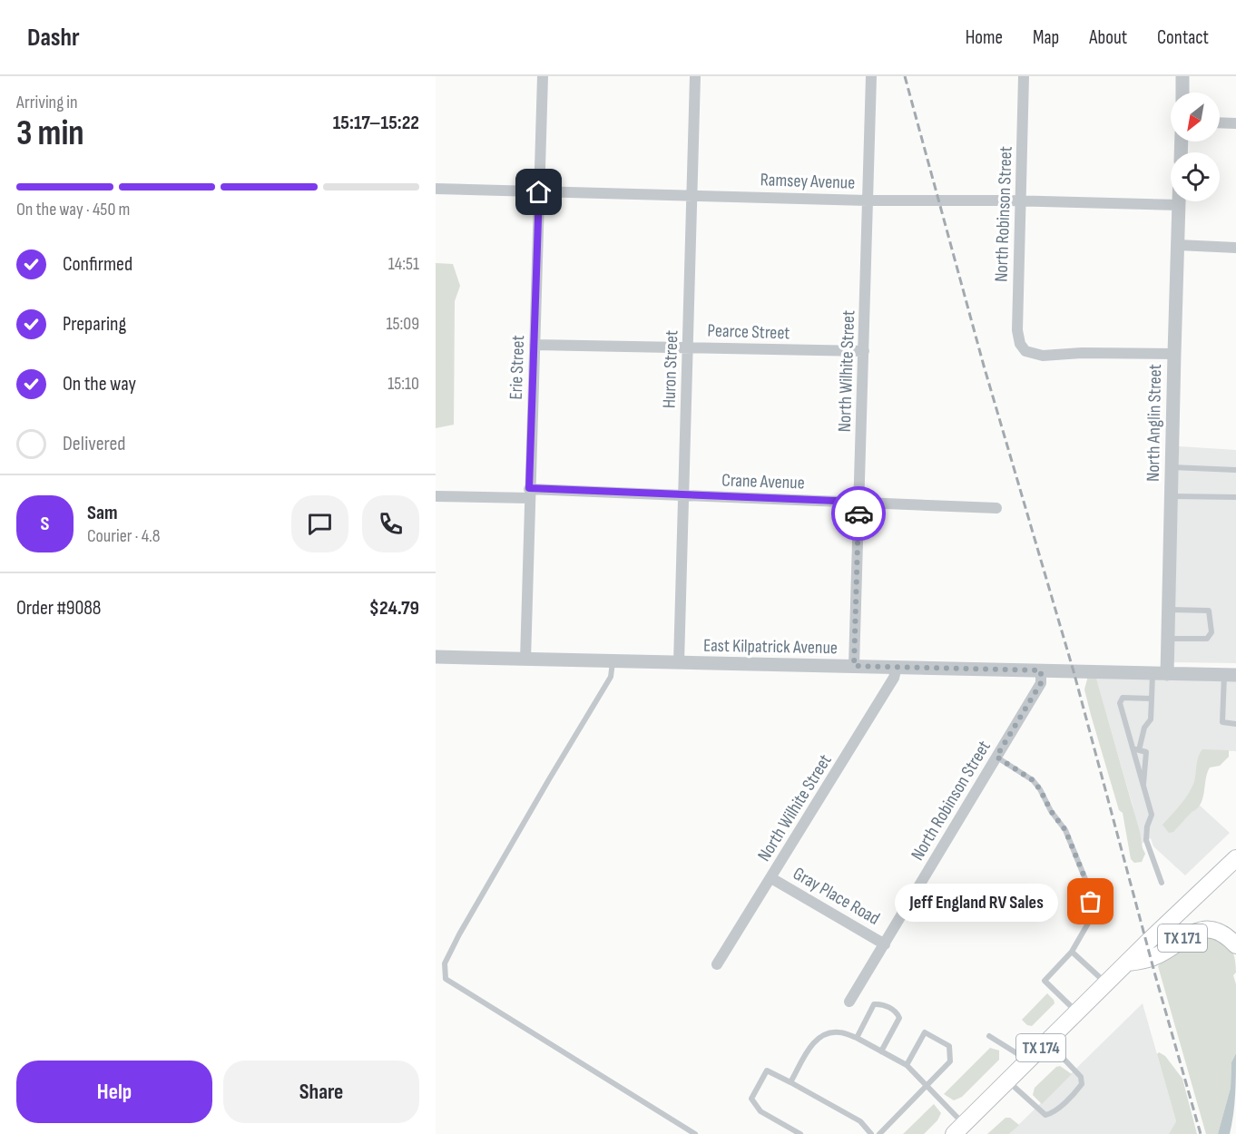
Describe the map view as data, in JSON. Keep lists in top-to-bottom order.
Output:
{
  "streets": {
    "main road": ["TX 171", "TX 174"],
    "street": [
      "Ramsey Avenue",
      "North Robinson Street",
      "Pearce Street",
      "Erie Street",
      "Huron Street",
      "North Wilhite Street",
      "North Anglin Street",
      "Crane Avenue",
      "East Kilpatrick Avenue",
      "Gray Place Road"
    ]
  },
  "crossings": [
    ["Ramsey Avenue", "North Robinson Street"],
    ["Ramsey Avenue", "Erie Street"],
    ["Ramsey Avenue", "Huron Street"],
    ["Ramsey Avenue", "North Wilhite Street"],
    ["Ramsey Avenue", "North Anglin Street"],
    ["North Robinson Street", "North Anglin Street"],
    ["North Robinson Street", "East Kilpatrick Avenue"],
    ["North Robinson Street", "Gray Place Road"],
    ["Pearce Street", "Erie Street"],
    ["Pearce Street", "Huron Street"],
    ["Pearce Street", "North Wilhite Street"],
    ["Erie Street", "Crane Avenue"],
    ["Erie Street", "East Kilpatrick Avenue"],
    ["Huron Street", "Crane Avenue"],
    ["Huron Street", "East Kilpatrick Avenue"],
    ["North Wilhite Street", "Crane Avenue"],
    ["North Wilhite Street", "East Kilpatrick Avenue"],
    ["North Wilhite Street", "Gray Place Road"],
    ["North Anglin Street", "East Kilpatrick Avenue"],
    ["TX 171", "TX 174"]
  ],
  "places": ["Jeff England RV Sales"],
  "north": "bottom left",
  "page": {
    "header": "Dashr",
    "nav": [
      "Home",
      "Map",
      "About",
      "Contact"
    ],
    "heading": ["3 min", "Arriving in", "15:17–15:22"],
    "panel": [
      "Sam",
      "Courier · 4.8",
      "Order #9088",
      "$24.79"
    ],
    "bar": "On the way · 450 m",
    "list": [
      ["Confirmed", "14:51"],
      ["Preparing", "15:09"],
      ["On the way", "15:10"],
      "Delivered"
    ],
    "round": "S",
    "bubble": "Jeff England RV Sales",
    "buttons": ["Help", "Share"]
  }
}
